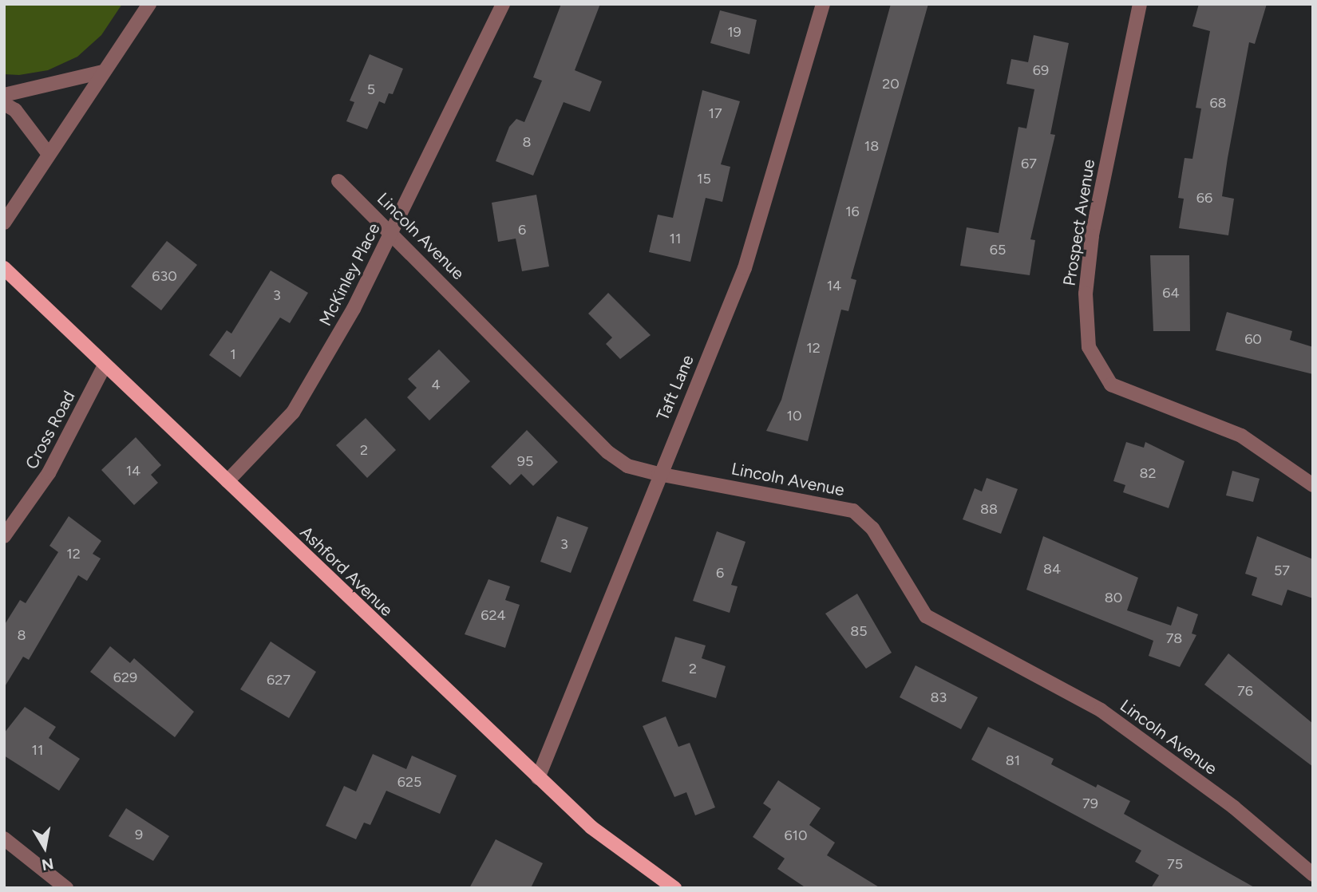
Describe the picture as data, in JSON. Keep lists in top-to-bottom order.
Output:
{
  "streets": {
    "main road": ["Ashford Avenue"],
    "street": [
      "Prospect Avenue",
      "Lincoln Avenue",
      "McKinley Place",
      "Taft Lane",
      "Cross Road"
    ]
  },
  "crossings": [
    ["Lincoln Avenue", "McKinley Place"],
    ["Lincoln Avenue", "Taft Lane"],
    ["McKinley Place", "Ashford Avenue"],
    ["Taft Lane", "Ashford Avenue"],
    ["Cross Road", "Ashford Avenue"]
  ],
  "house_numbers": [
    "19",
    "69",
    "20",
    "5",
    "68",
    "17",
    "8",
    "18",
    "67",
    "15",
    "66",
    "16",
    "6",
    "11",
    "65",
    "630",
    "14",
    "64",
    "3",
    "60",
    "12",
    "1",
    "4",
    "10",
    "2",
    "95",
    "14",
    "82",
    "88",
    "3",
    "12",
    "84",
    "57",
    "6",
    "80",
    "624",
    "85",
    "8",
    "78",
    "2",
    "629",
    "627",
    "76",
    "83",
    "11",
    "81",
    "625",
    "79",
    "9",
    "610",
    "75"
  ],
  "north": "bottom"
}
